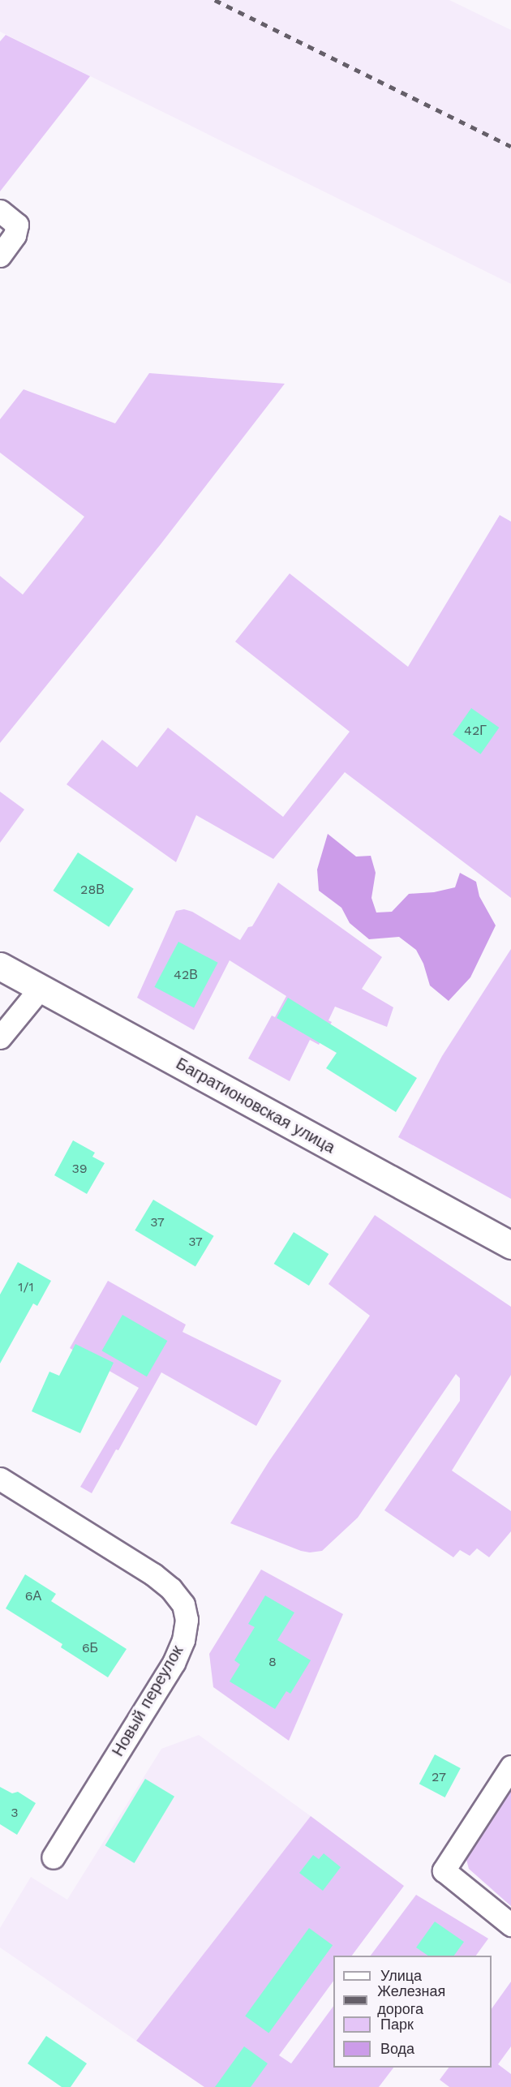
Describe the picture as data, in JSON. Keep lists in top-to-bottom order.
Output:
{
  "streets": {
    "main road": ["Багратионовская улица"],
    "street": ["Новый переулок"]
  },
  "house_numbers": [
    "42Г",
    "28В",
    "42В",
    "39",
    "37",
    "37",
    "1/1",
    "6А",
    "6Б",
    "8",
    "27",
    "3"
  ],
  "legend": [
    "Улица",
    "Железная дорога",
    "Парк",
    "Вода"
  ]
}
